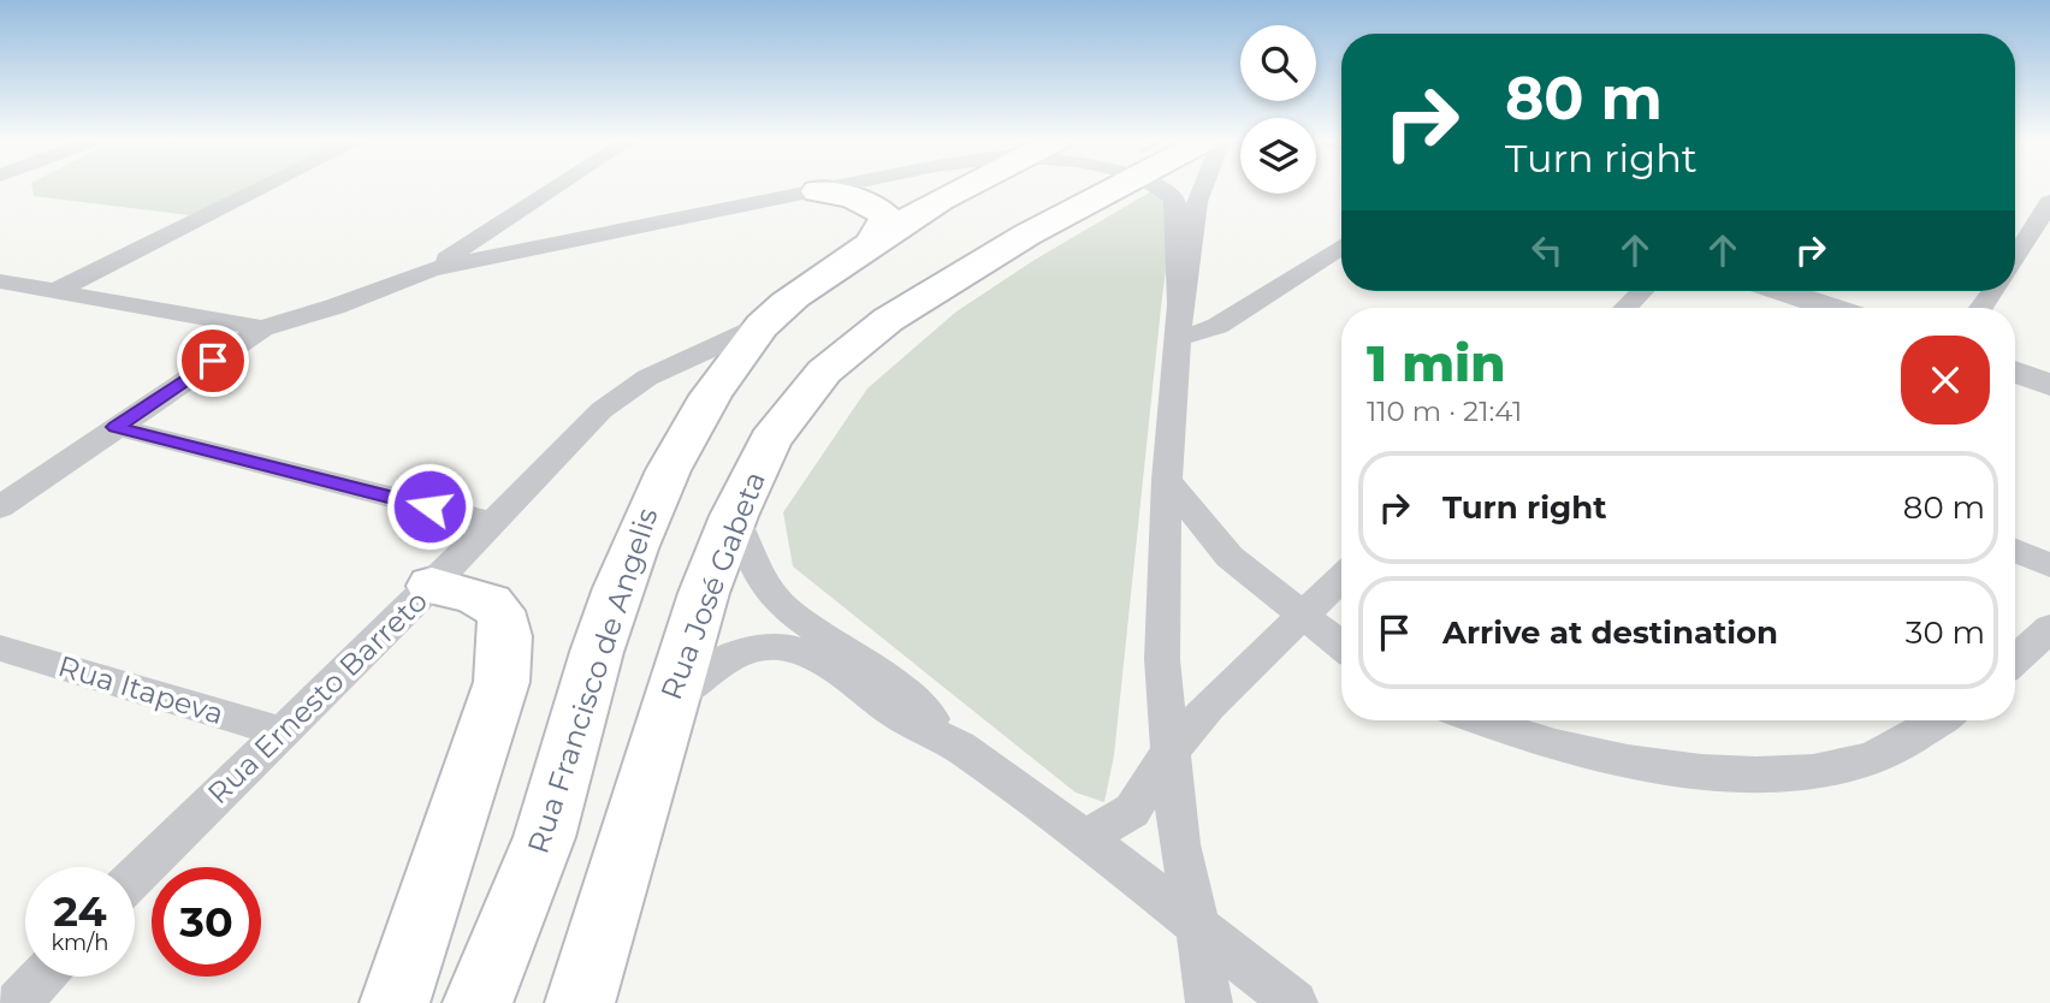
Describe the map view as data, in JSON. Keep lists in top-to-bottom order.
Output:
{
  "streets": {
    "main road": ["Rua José Gabeta", "Rua Francisco de Angelis"],
    "street": ["Rua Itapeva", "Rua Ernesto Barreto"]
  },
  "crossings": [
    ["Rua Francisco de Angelis", "Rua Ernesto Barreto"],
    ["Rua Itapeva", "Rua Ernesto Barreto"]
  ],
  "page": {
    "turn": ["80 m", "Turn right"],
    "heading": ["1 min", "110 m · 21:41"],
    "list": [
      {
        "name": "Turn right",
        "value": "80 m"
      },
      {
        "name": "Arrive at destination",
        "value": "30 m"
      }
    ],
    "speed": "24 km/h",
    "limit": "30"
  }
}
